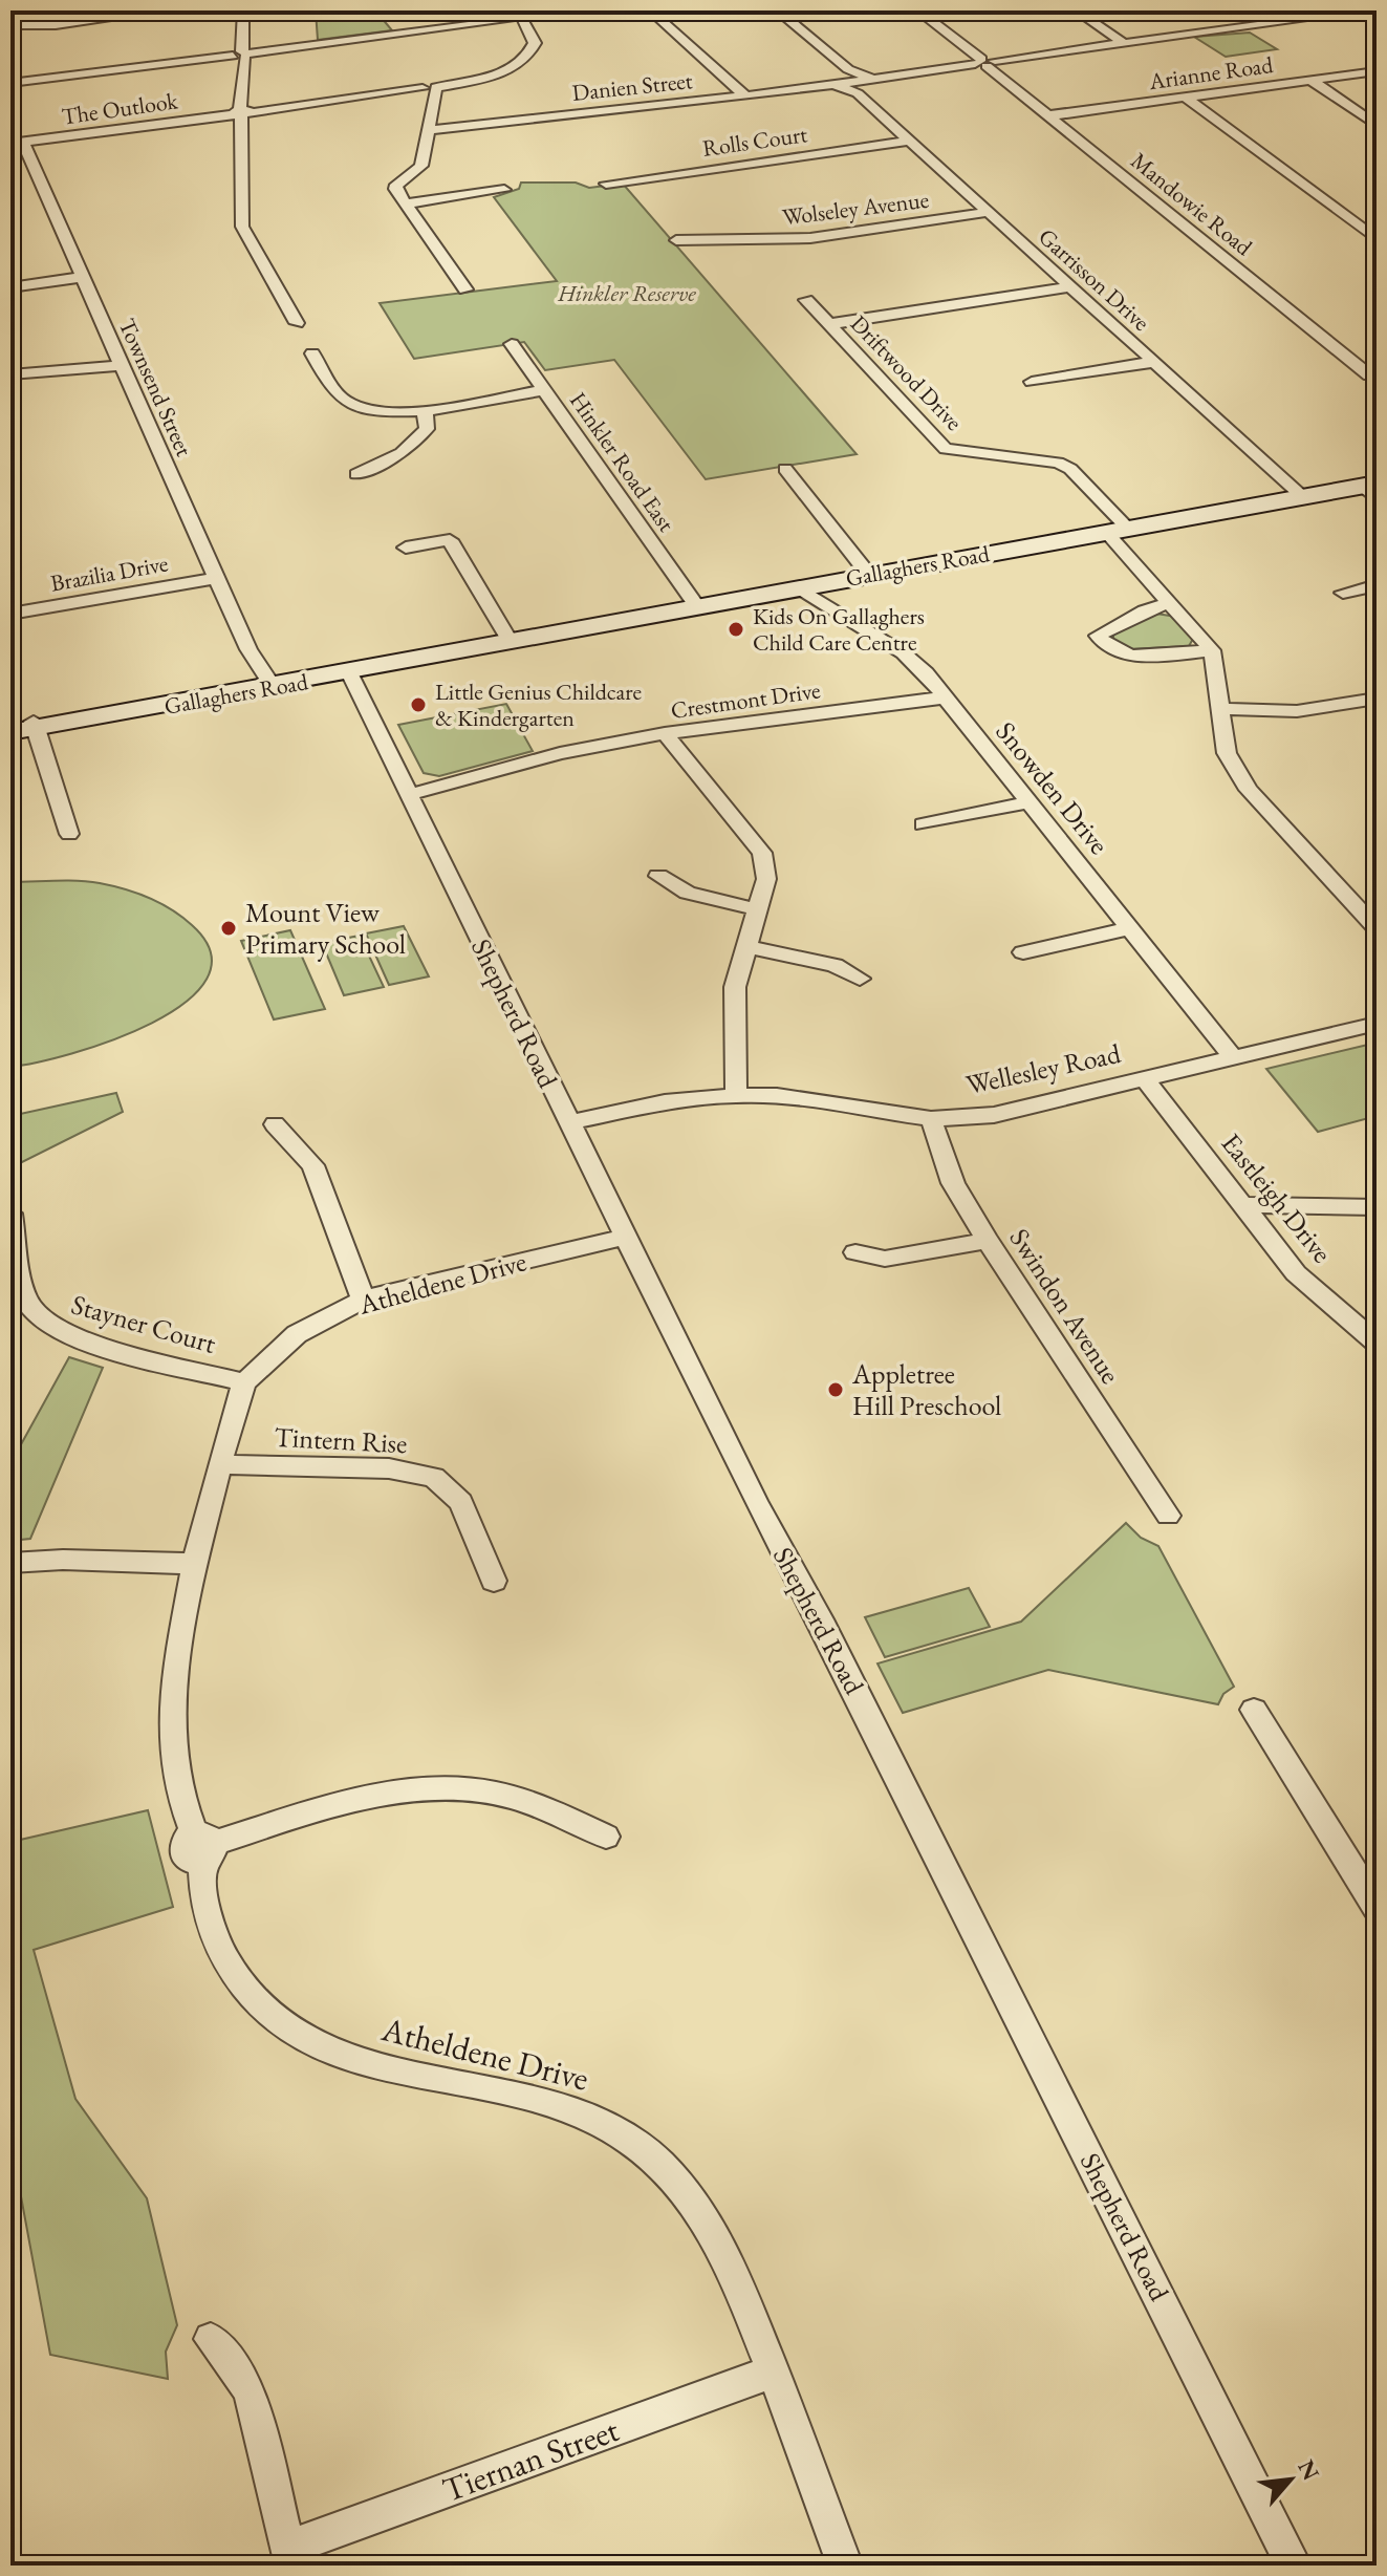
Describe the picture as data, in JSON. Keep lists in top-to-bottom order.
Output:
{
  "streets": {
    "street": [
      "Arianne Road",
      "Danien Street",
      "The Outlook",
      "Rolls Court",
      "Mandowie Road",
      "Wolseley Avenue",
      "Garrisson Drive",
      "Driftwood Drive",
      "Townsend Street",
      "Hinkler Road East",
      "Gallaghers Road",
      "Brazilia Drive",
      "Crestmont Drive",
      "Snowden Drive",
      "Shepherd Road",
      "Wellesley Road",
      "Eastleigh Drive",
      "Atheldene Drive",
      "Swindon Avenue",
      "Stayner Court",
      "Tintern Rise",
      "Tiernan Street"
    ]
  },
  "crossings": [
    ["Arianne Road", "Mandowie Road"],
    ["Danien Street", "Mandowie Road"],
    ["Danien Street", "Garrisson Drive"],
    ["The Outlook", "Townsend Street"],
    ["Rolls Court", "Garrisson Drive"],
    ["Wolseley Avenue", "Garrisson Drive"],
    ["Garrisson Drive", "Driftwood Drive"],
    ["Garrisson Drive", "Gallaghers Road"],
    ["Driftwood Drive", "Gallaghers Road"],
    ["Townsend Street", "Gallaghers Road"],
    ["Townsend Street", "Brazilia Drive"],
    ["Hinkler Road East", "Gallaghers Road"],
    ["Gallaghers Road", "Snowden Drive"],
    ["Gallaghers Road", "Shepherd Road"],
    ["Crestmont Drive", "Snowden Drive"],
    ["Crestmont Drive", "Shepherd Road"],
    ["Snowden Drive", "Wellesley Road"],
    ["Shepherd Road", "Wellesley Road"],
    ["Shepherd Road", "Atheldene Drive"],
    ["Wellesley Road", "Eastleigh Drive"],
    ["Wellesley Road", "Swindon Avenue"],
    ["Atheldene Drive", "Stayner Court"],
    ["Atheldene Drive", "Tintern Rise"],
    ["Atheldene Drive", "Tiernan Street"]
  ],
  "parks": ["Hinkler Reserve"],
  "places": [
    "Kids On Gallaghers Child Care Centre",
    "Little Genius Childcare & Kindergarten",
    "Mount View Primary School",
    "Appletree Hill Preschool"
  ],
  "north": "top right"
}
